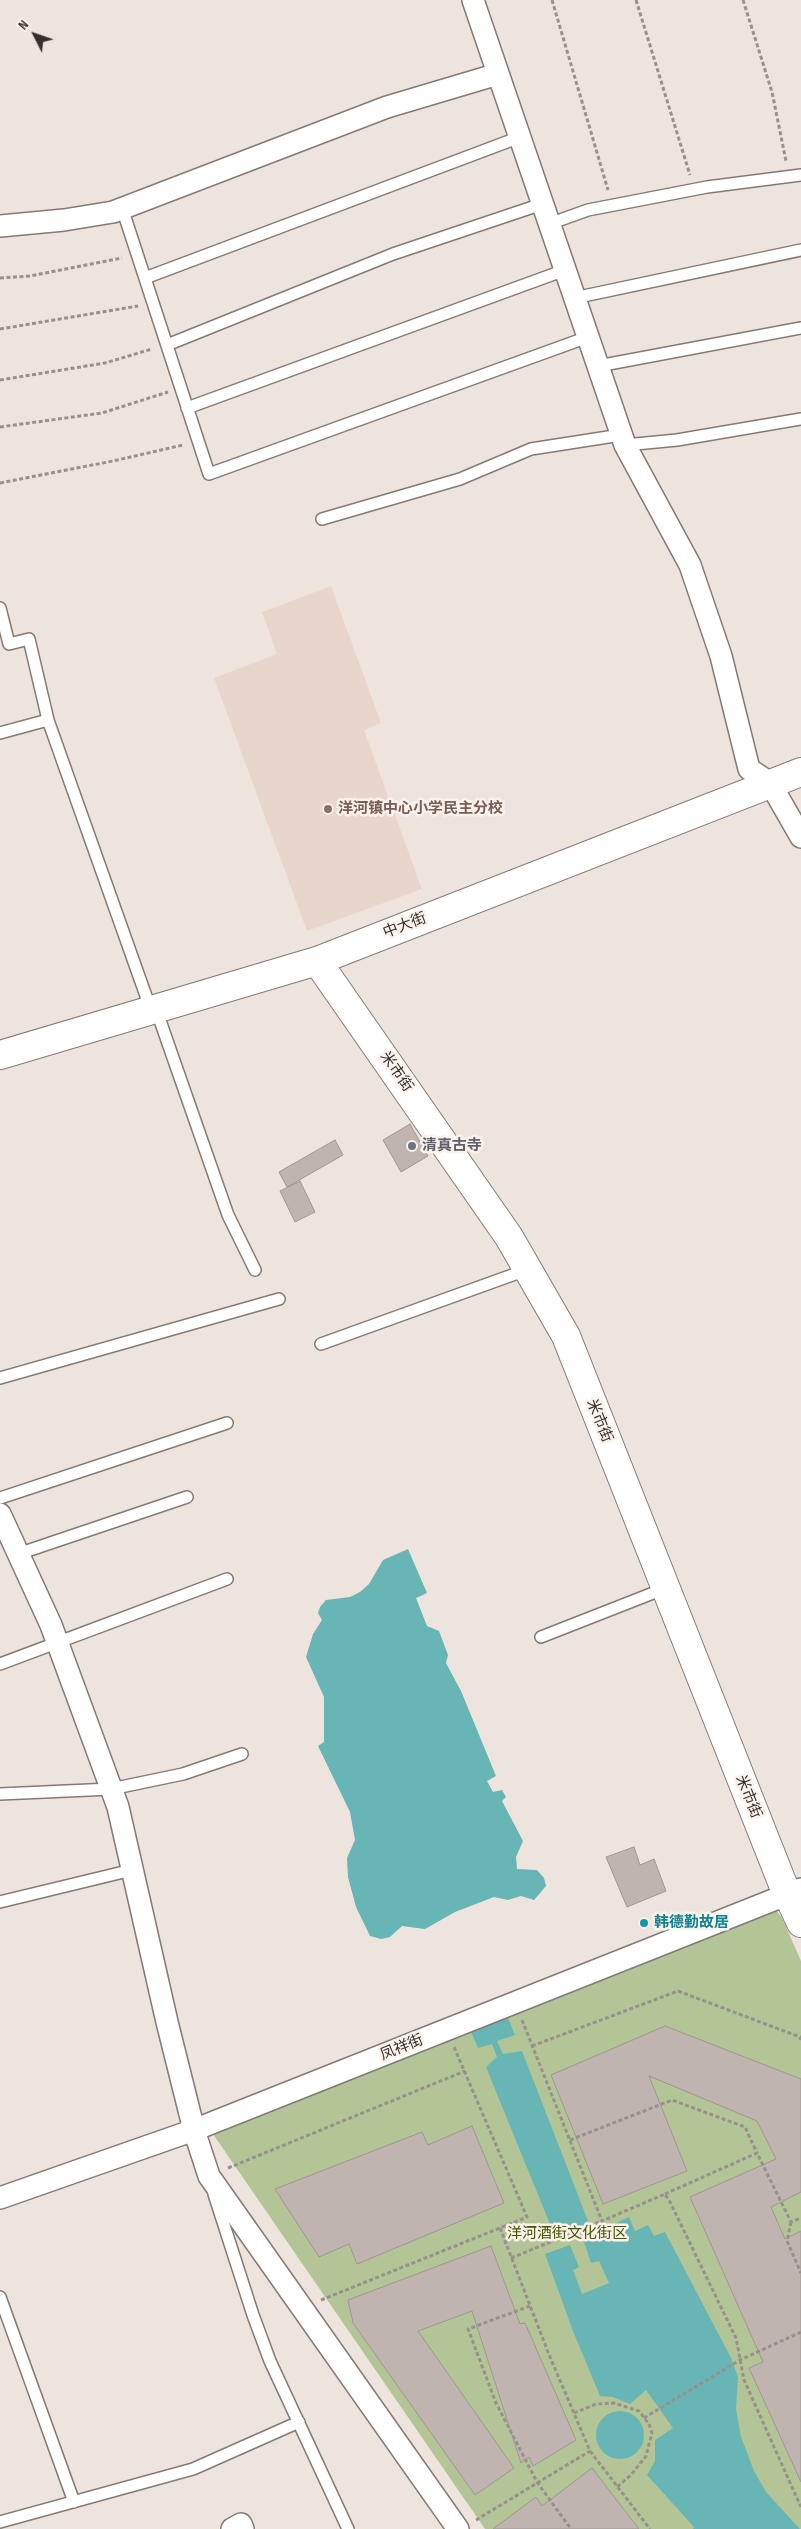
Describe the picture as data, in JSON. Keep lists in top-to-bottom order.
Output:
{
  "streets": {
    "street": ["中大街", "米市街", "凤祥街"]
  },
  "crossings": [
    ["中大街", "米市街"],
    ["米市街", "凤祥街"]
  ],
  "parks": ["洋河酒街文化街区"],
  "places": ["洋河镇中心小学民主分校", "清真古寺", "韩德勤故居"],
  "north": "top left"
}
